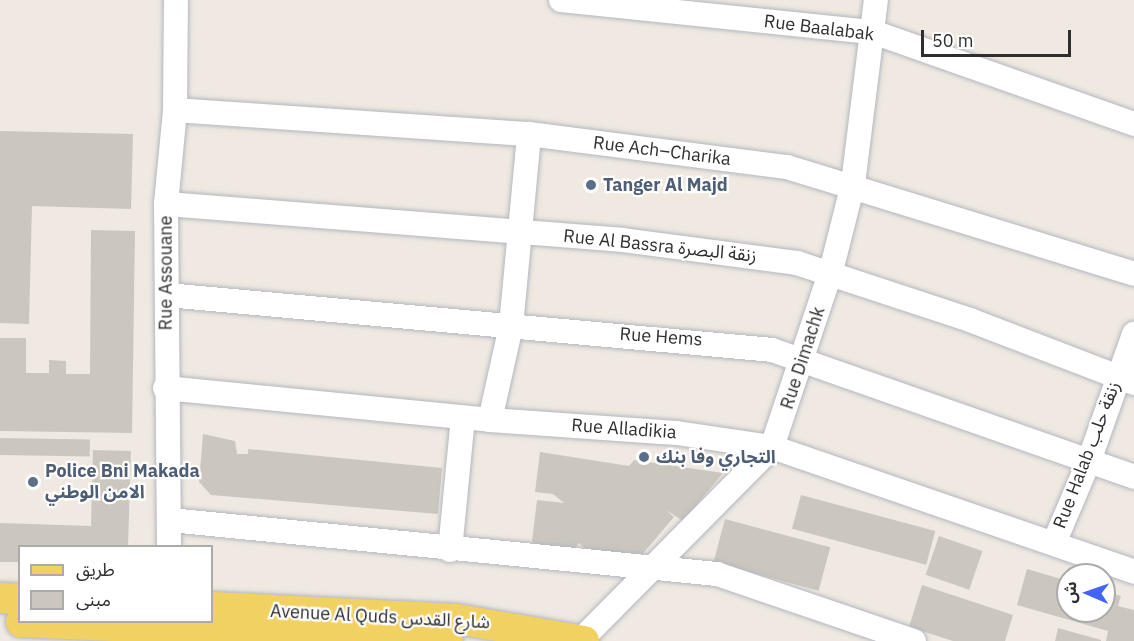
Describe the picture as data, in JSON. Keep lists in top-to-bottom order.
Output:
{
  "streets": {
    "main road": ["Avenue Al Quds شارع القدس"],
    "street": [
      "Rue Baalabak",
      "Rue Ach–Charika",
      "Rue Al Bassra زنقة البصرة",
      "Rue Assouane",
      "Rue Hems",
      "Rue Dimachk",
      "Rue Alladikia",
      "Rue Halab زنقة حلب"
    ]
  },
  "crossings": [
    ["Rue Baalabak", "Rue Dimachk"],
    ["Rue Ach–Charika", "Rue Assouane"],
    ["Rue Ach–Charika", "Rue Dimachk"],
    ["Rue Al Bassra زنقة البصرة", "Rue Assouane"],
    ["Rue Al Bassra زنقة البصرة", "Rue Dimachk"],
    ["Rue Al Bassra زنقة البصرة", "Rue Halab زنقة حلب"],
    ["Rue Assouane", "Rue Hems"],
    ["Rue Assouane", "Rue Alladikia"],
    ["Rue Hems", "Rue Dimachk"],
    ["Rue Hems", "Rue Halab زنقة حلب"],
    ["Rue Dimachk", "Rue Alladikia"],
    ["Rue Dimachk", "Avenue Al Quds شارع القدس"],
    ["Rue Alladikia", "Rue Halab زنقة حلب"]
  ],
  "places": ["Tanger Al Majd", "التجاري وفا بنك", "Police Bni Makada الامن الوطني"],
  "legend": ["طريق", "مبنى"],
  "scale_bar": "50 m",
  "north": "left"
}
